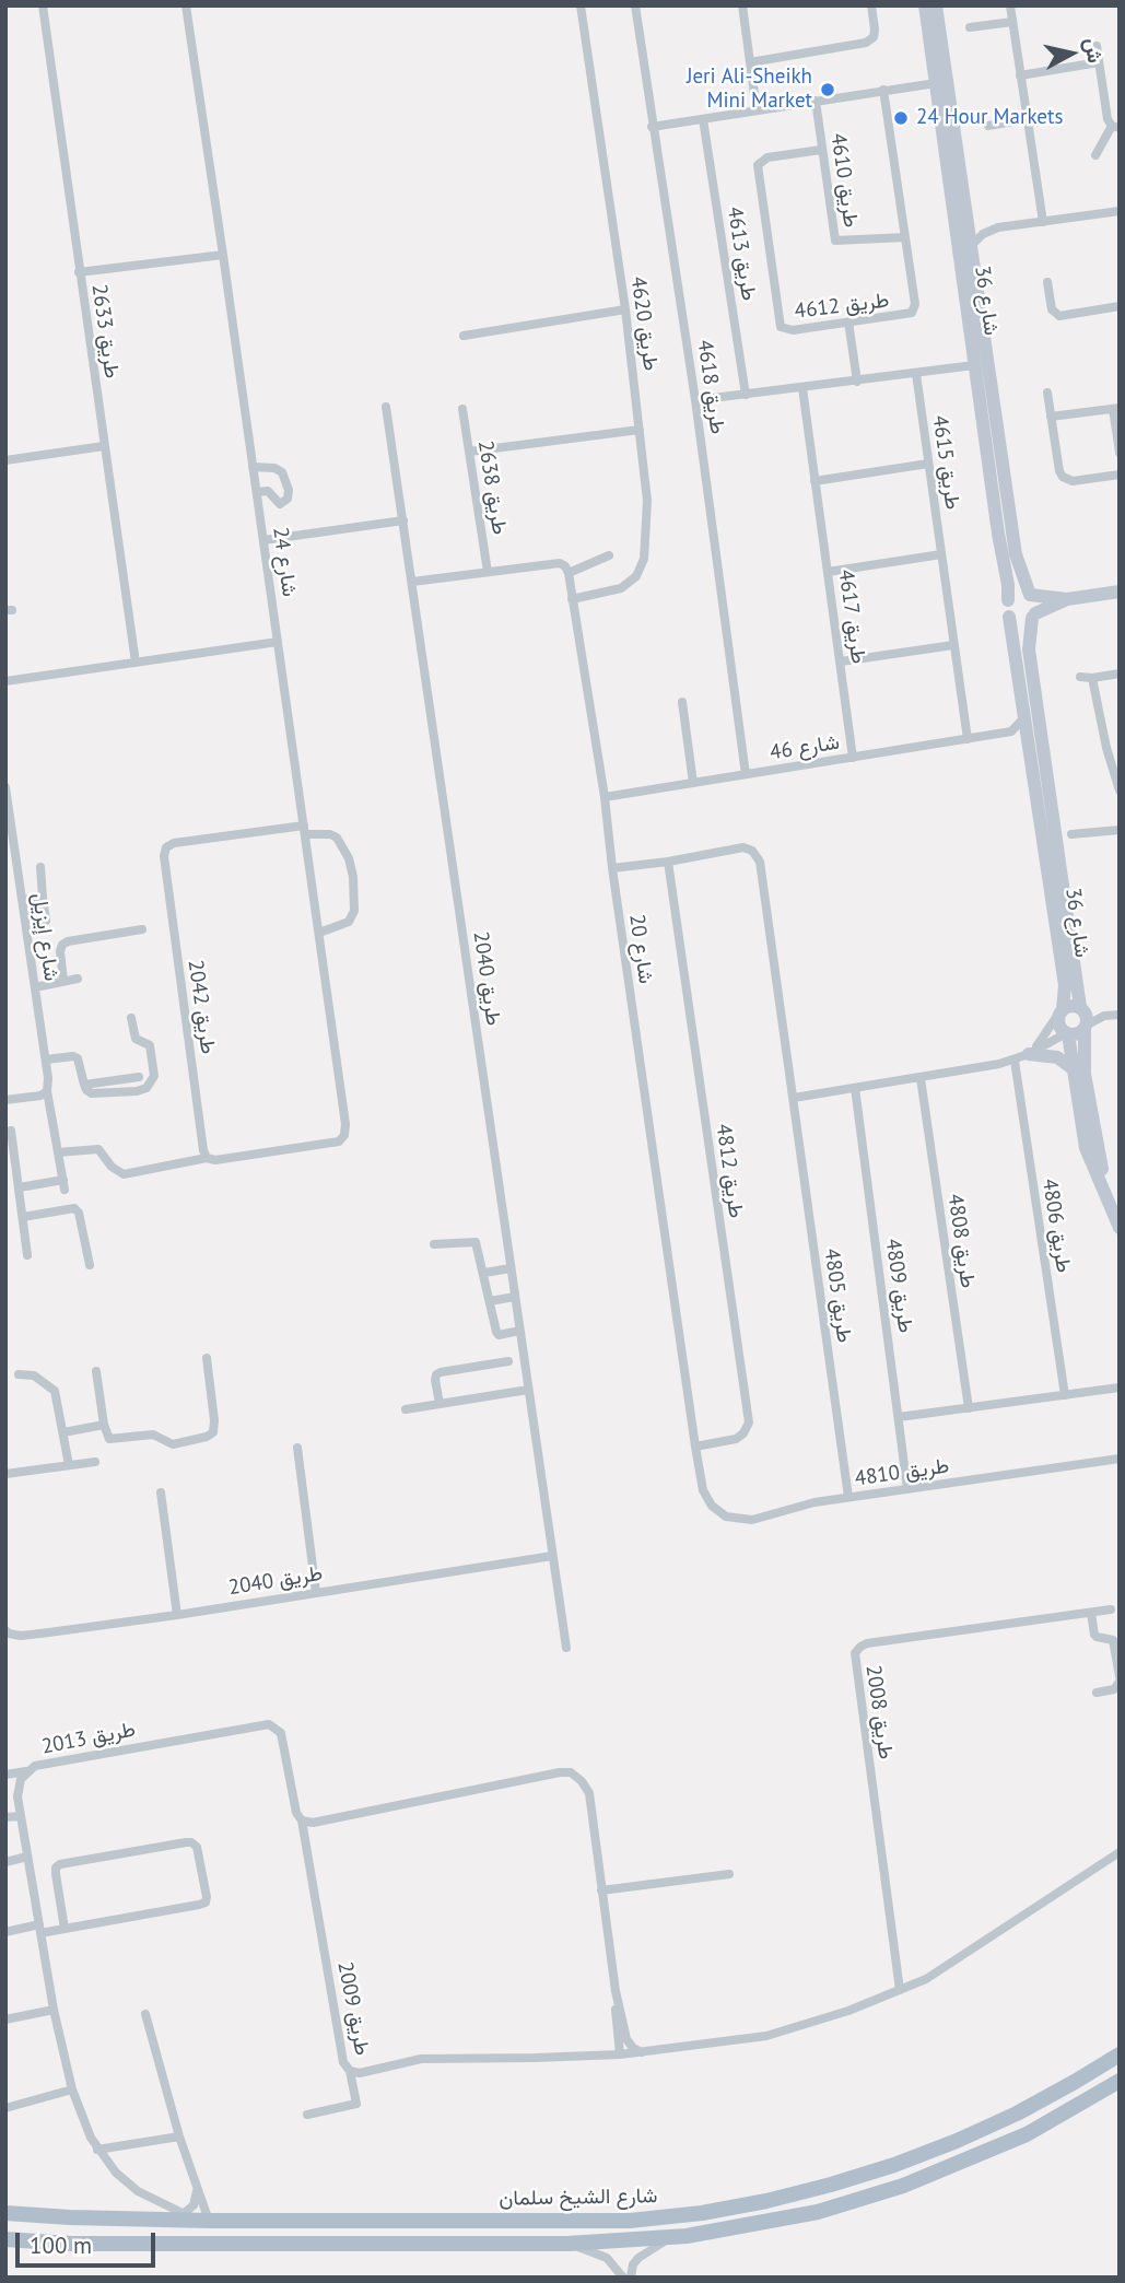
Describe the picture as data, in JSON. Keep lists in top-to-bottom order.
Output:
{
  "streets": {
    "main road": ["شارع الشيخ سلمان"],
    "street": [
      "طريق 4610",
      "طريق 4613",
      "شارع 36",
      "طريق 4612",
      "طريق 4620",
      "طريق 2633",
      "طريق 4618",
      "طريق 4615",
      "طريق 2638",
      "شارع 24",
      "طريق 4617",
      "شارع 46",
      "شارع إيزيل",
      "شارع 20",
      "طريق 2040",
      "طريق 2042",
      "طريق 4812",
      "طريق 4806",
      "طريق 4808",
      "طريق 4809",
      "طريق 4805",
      "طريق 4810",
      "طريق 2008",
      "طريق 2013",
      "طريق 2009"
    ]
  },
  "crossings": [
    ["طريق 4610", "طريق 4612"],
    ["طريق 4620", "شارع 20"],
    ["طريق 4618", "شارع 46"],
    ["طريق 4615", "شارع 46"],
    ["شارع 24", "طريق 2042"],
    ["طريق 4617", "شارع 46"],
    ["شارع 46", "شارع 20"],
    ["شارع 20", "طريق 4812"],
    ["شارع 20", "طريق 4810"],
    ["طريق 4812", "طريق 4805"],
    ["طريق 4809", "طريق 4810"],
    ["طريق 4805", "طريق 4810"],
    ["طريق 2013", "طريق 2009"],
    ["طريق 2013", "شارع الشيخ سلمان"]
  ],
  "places": ["Jeri Ali-Sheikh Mini Market", "24 Hour Markets"],
  "scale_bar": "100 m",
  "north": "right"
}
